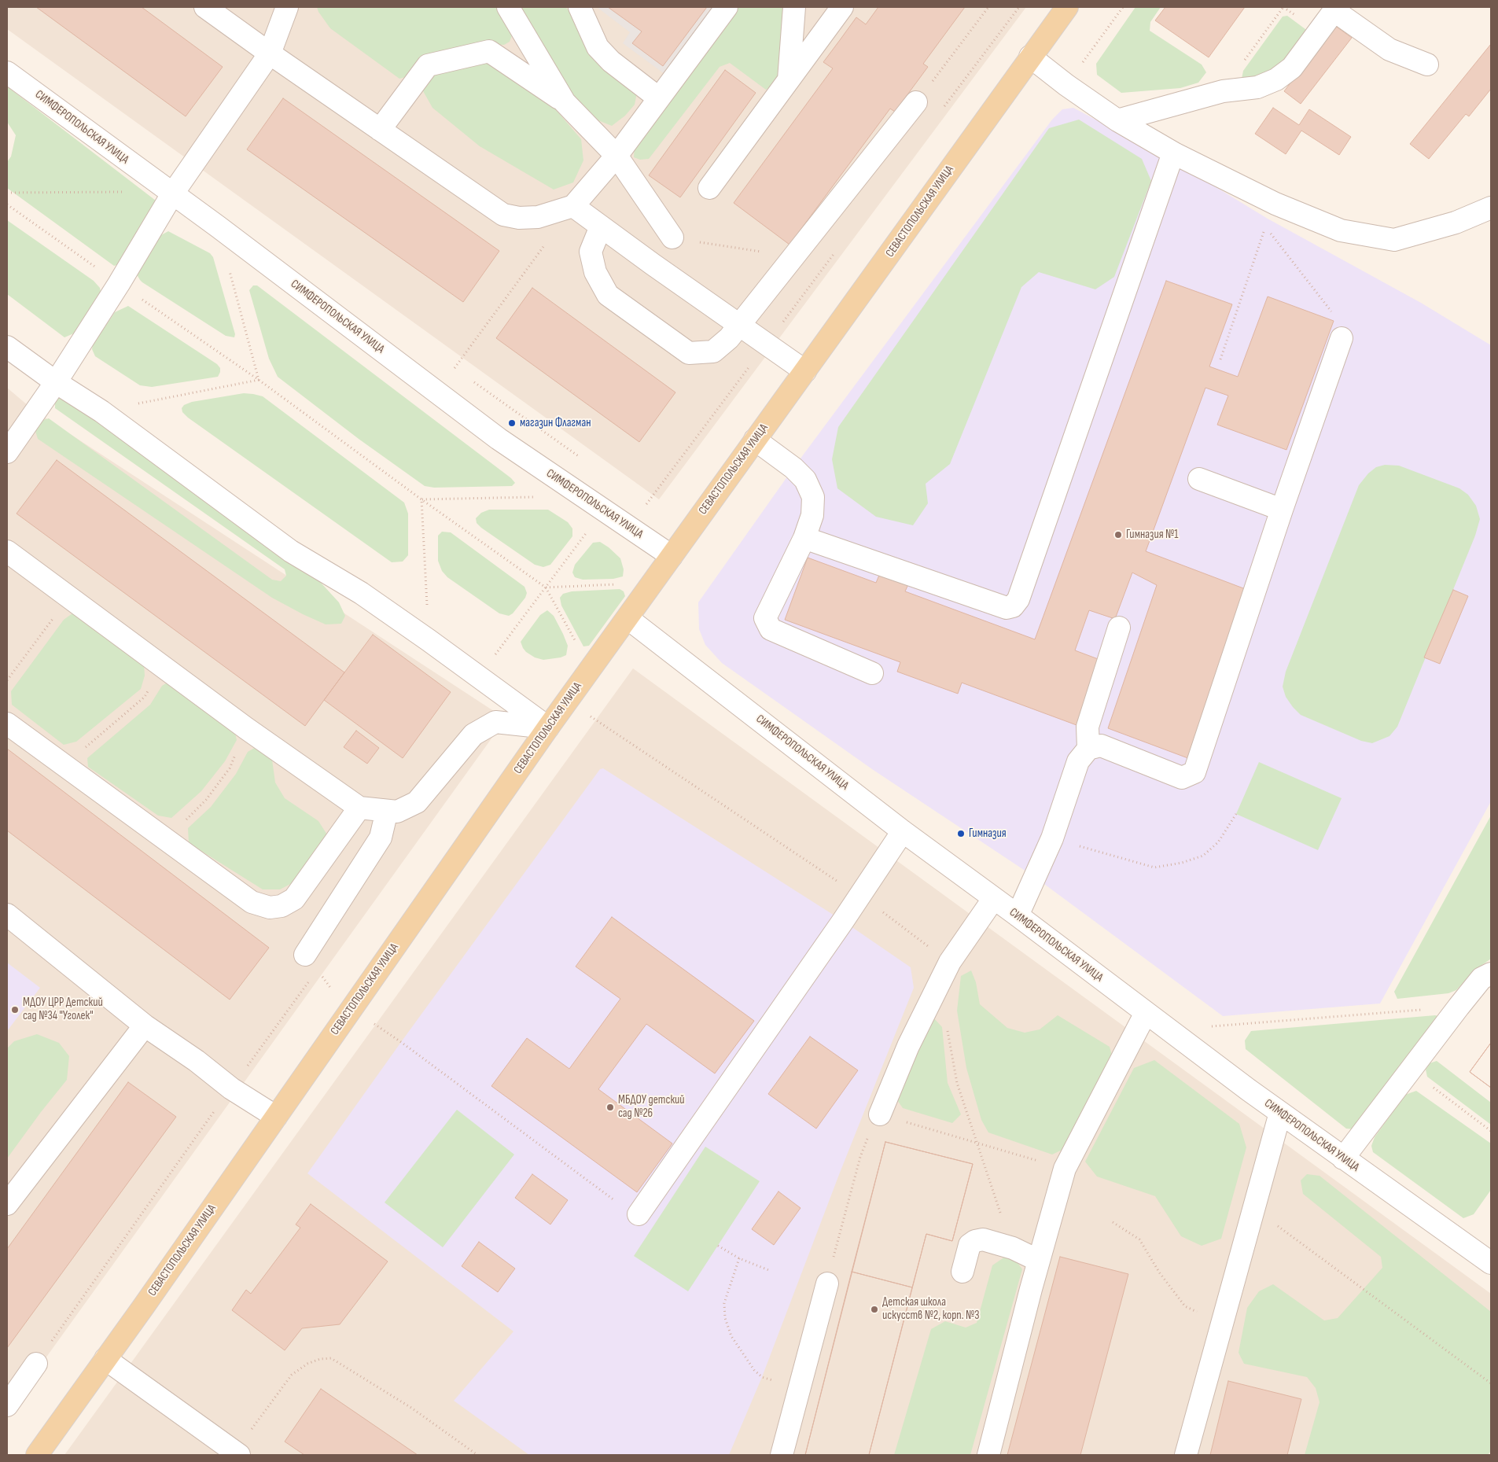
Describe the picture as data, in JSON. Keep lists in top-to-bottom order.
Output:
{
  "streets": {
    "main road": ["СЕВАСТОПОЛЬСКАЯ УЛИЦА"],
    "street": ["СИМФЕРОПОЛЬСКАЯ УЛИЦА"]
  },
  "crossings": [
    ["СИМФЕРОПОЛЬСКАЯ УЛИЦА", "СЕВАСТОПОЛЬСКАЯ УЛИЦА"]
  ],
  "places": [
    "магазин Флагман",
    "Гимназия №1",
    "Гимназия",
    "МДОУ ЦРР Детский сад №34 \"Уголек\"",
    "МБДОУ детский сад №26",
    "Детская школа искусств №2, корп. №3"
  ]
}
